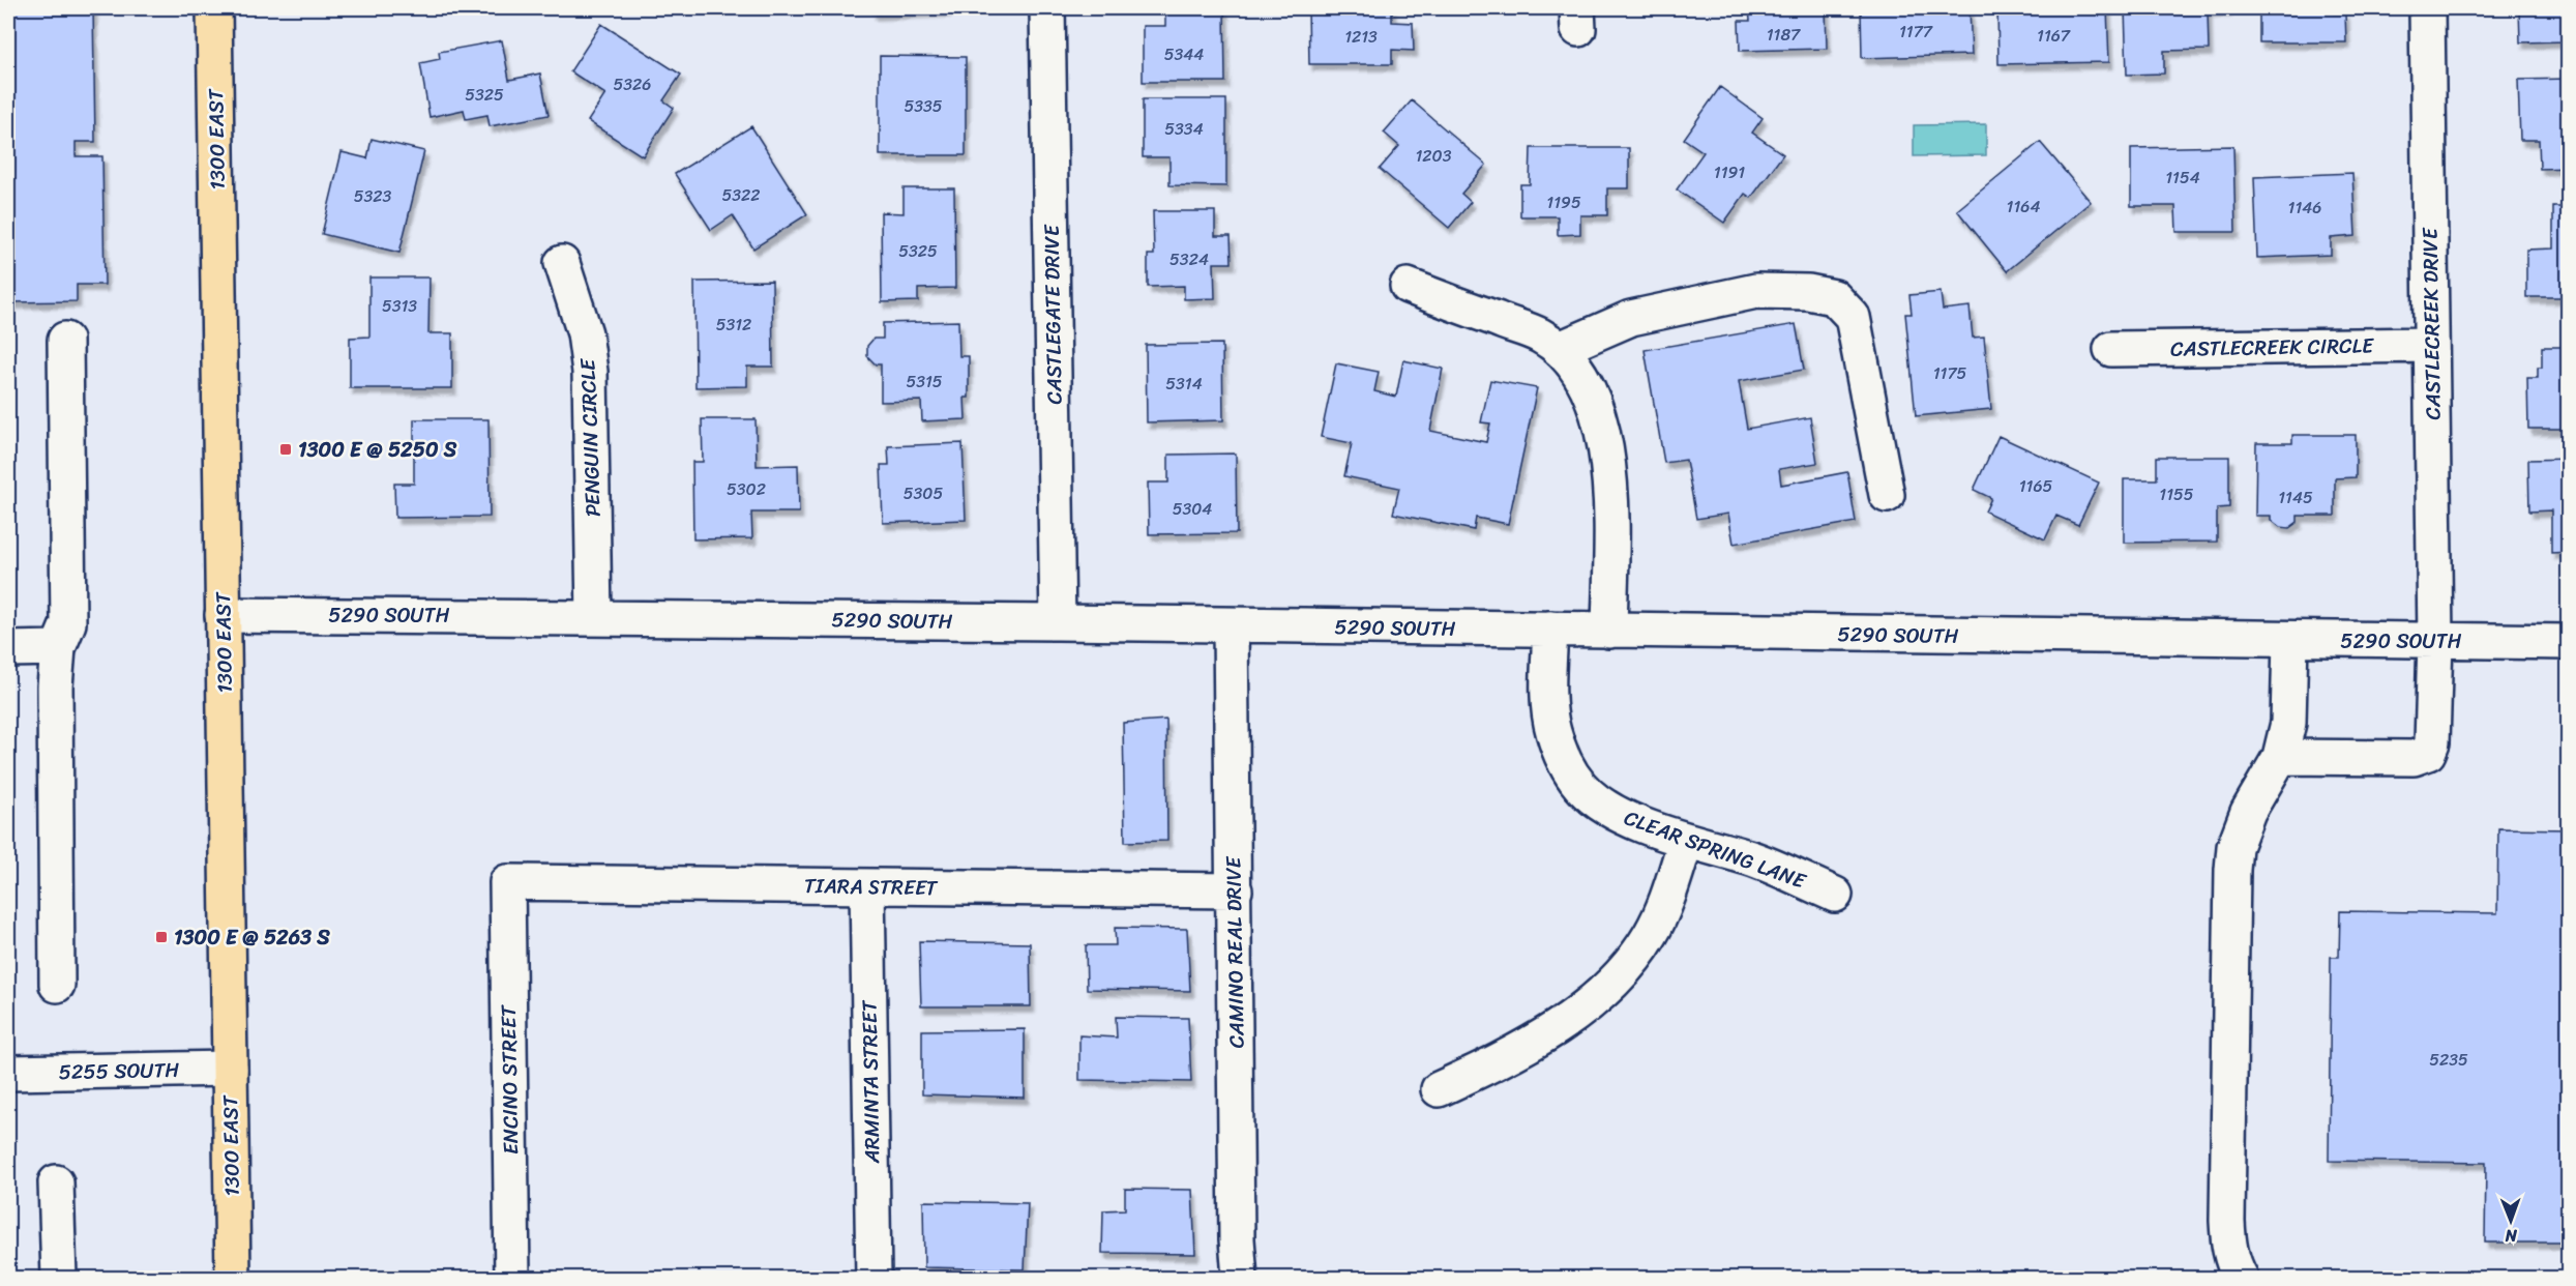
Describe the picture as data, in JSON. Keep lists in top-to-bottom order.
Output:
{
  "streets": {
    "main road": ["1300 EAST"],
    "street": [
      "CASTLEGATE DRIVE",
      "CASTLECREEK DRIVE",
      "CASTLECREEK CIRCLE",
      "PENGUIN CIRCLE",
      "5290 SOUTH",
      "CLEAR SPRING LANE",
      "TIARA STREET",
      "CAMINO REAL DRIVE",
      "5255 SOUTH",
      "ENCINO STREET",
      "ARMINTA STREET"
    ]
  },
  "crossings": [
    ["1300 EAST", "5290 SOUTH"],
    ["1300 EAST", "5255 SOUTH"],
    ["CASTLEGATE DRIVE", "5290 SOUTH"],
    ["CASTLECREEK DRIVE", "CASTLECREEK CIRCLE"],
    ["CASTLECREEK DRIVE", "5290 SOUTH"],
    ["PENGUIN CIRCLE", "5290 SOUTH"],
    ["5290 SOUTH", "CLEAR SPRING LANE"],
    ["5290 SOUTH", "CAMINO REAL DRIVE"],
    ["TIARA STREET", "CAMINO REAL DRIVE"],
    ["TIARA STREET", "ENCINO STREET"],
    ["TIARA STREET", "ARMINTA STREET"]
  ],
  "places": {
    "transit": ["1300 E @ 5250 S", "1300 E @ 5263 S"]
  },
  "house_numbers": [
    "1177",
    "1187",
    "1167",
    "1213",
    "5344",
    "5326",
    "5325",
    "5335",
    "5334",
    "1203",
    "1191",
    "1154",
    "5322",
    "5323",
    "1195",
    "1164",
    "1146",
    "5325",
    "5324",
    "5313",
    "5312",
    "1175",
    "5315",
    "5314",
    "1165",
    "5302",
    "5305",
    "1155",
    "1145",
    "5304",
    "5235"
  ],
  "north": "bottom"
}
